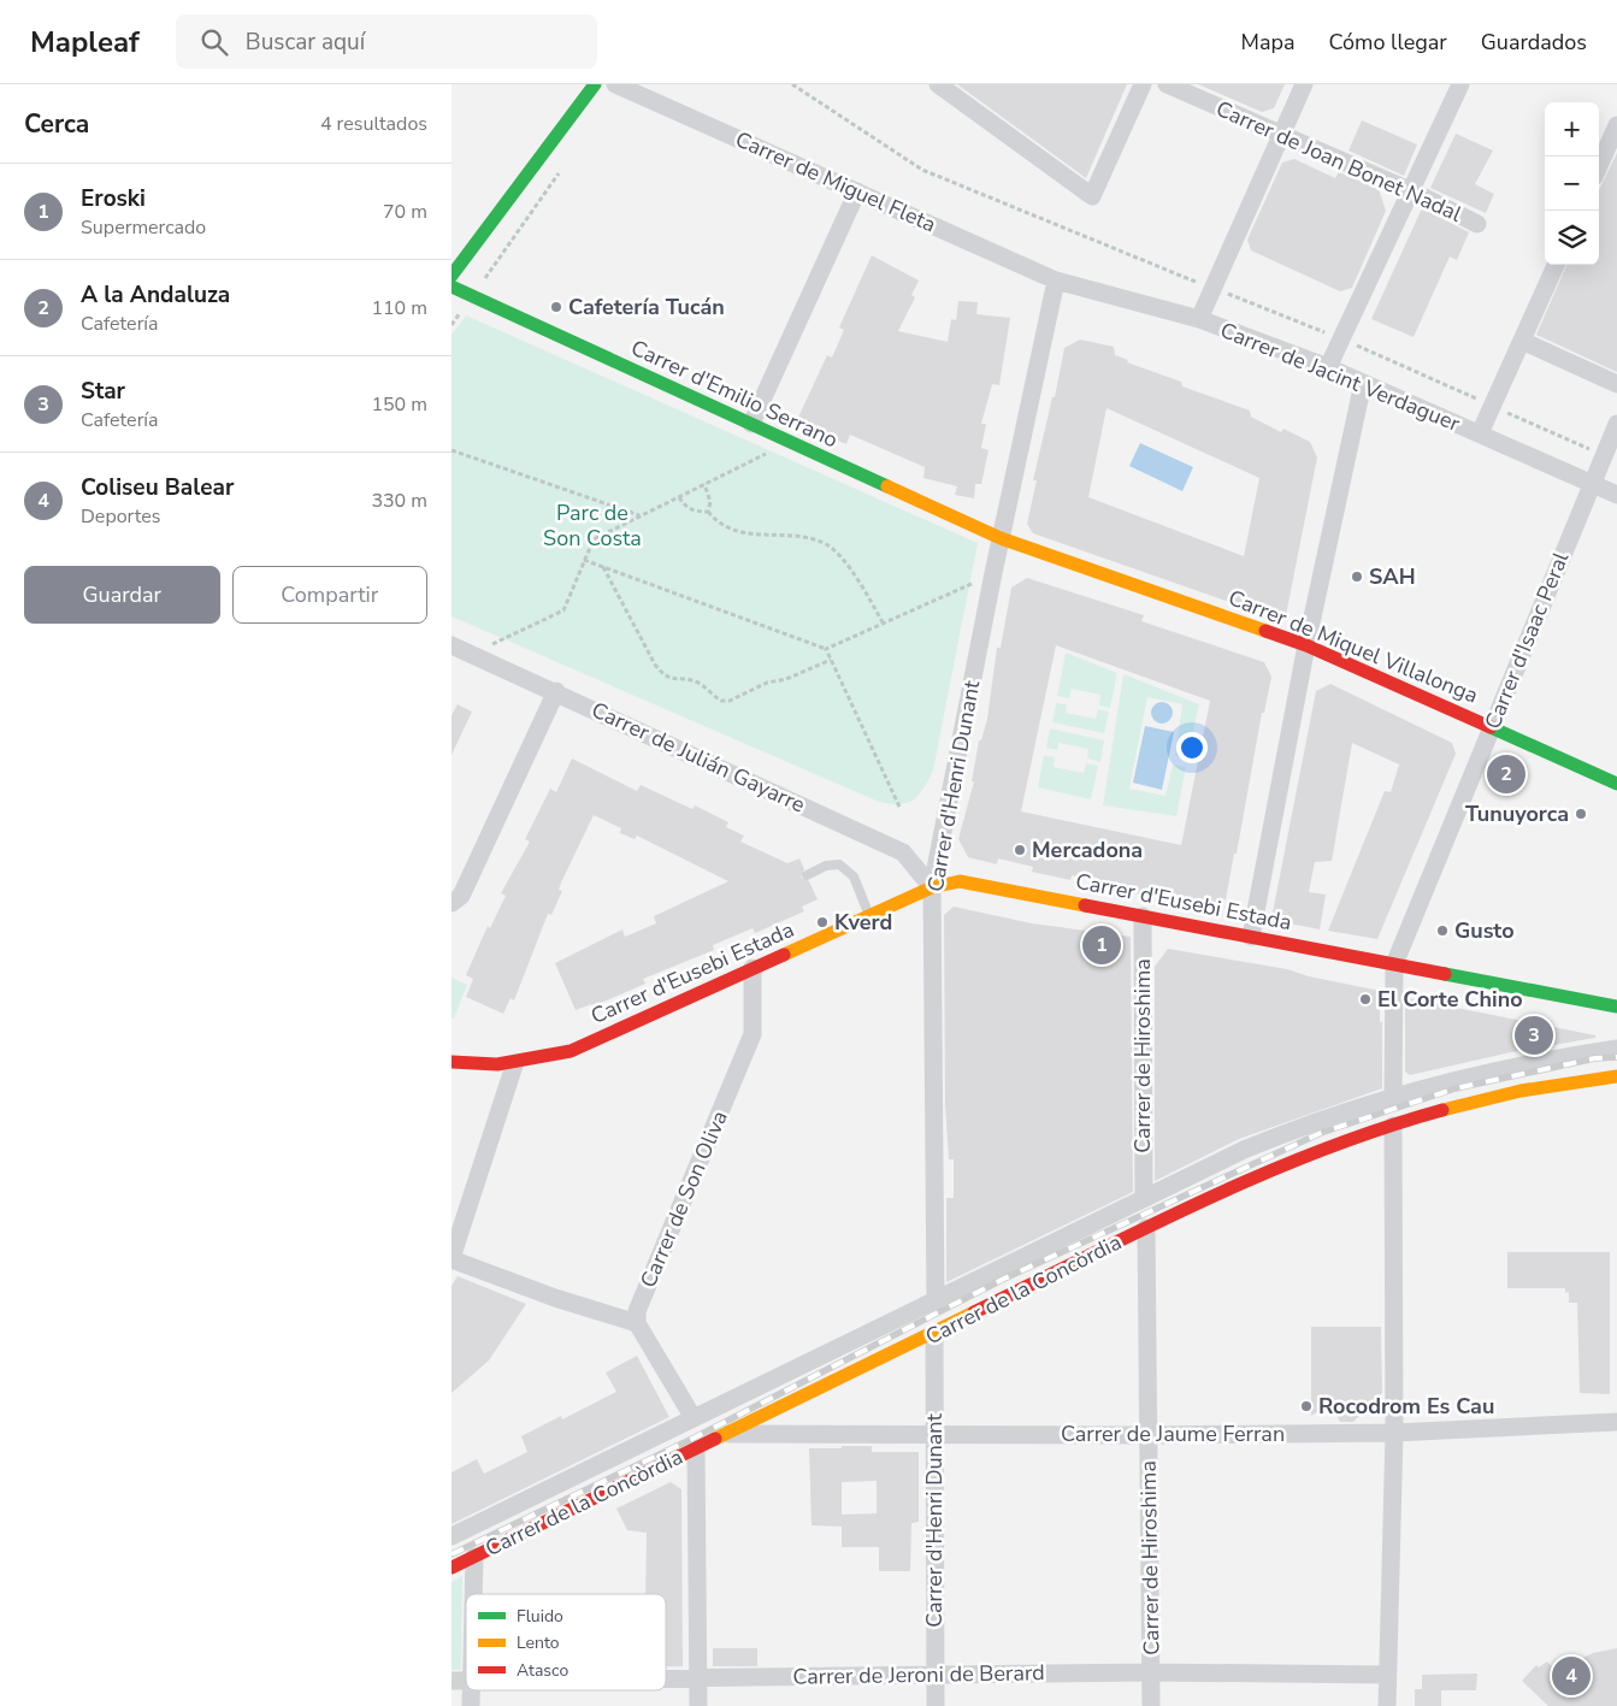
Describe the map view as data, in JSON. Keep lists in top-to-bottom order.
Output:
{
  "streets": {
    "street": [
      "Carrer de Joan Bonet Nadal",
      "Carrer de Miguel Fleta",
      "Carrer de Jacint Verdaguer",
      "Carrer d'Emilio Serrano",
      "Carrer d'Isaac Peral",
      "Carrer de Miquel Villalonga",
      "Carrer de Julián Gayarre",
      "Carrer d'Henri Dunant",
      "Carrer d'Eusebi Estada",
      "Carrer de Hiroshima",
      "Carrer de Son Oliva",
      "Carrer de la Concòrdia",
      "Carrer de Jaume Ferran",
      "Carrer de Jeroni de Berard"
    ]
  },
  "crossings": [
    ["Carrer de Miguel Fleta", "Carrer de Jacint Verdaguer"],
    ["Carrer de Miguel Fleta", "Carrer d'Henri Dunant"],
    ["Carrer de Jacint Verdaguer", "Carrer d'Isaac Peral"],
    ["Carrer de Jacint Verdaguer", "Carrer d'Henri Dunant"],
    ["Carrer d'Emilio Serrano", "Carrer de Miquel Villalonga"],
    ["Carrer d'Emilio Serrano", "Carrer d'Henri Dunant"],
    ["Carrer d'Isaac Peral", "Carrer de Miquel Villalonga"],
    ["Carrer d'Isaac Peral", "Carrer d'Eusebi Estada"],
    ["Carrer de Miquel Villalonga", "Carrer d'Henri Dunant"],
    ["Carrer de Julián Gayarre", "Carrer d'Henri Dunant"],
    ["Carrer de Julián Gayarre", "Carrer d'Eusebi Estada"],
    ["Carrer d'Henri Dunant", "Carrer d'Eusebi Estada"],
    ["Carrer d'Henri Dunant", "Carrer de la Concòrdia"],
    ["Carrer d'Henri Dunant", "Carrer de Jaume Ferran"],
    ["Carrer d'Henri Dunant", "Carrer de Jeroni de Berard"],
    ["Carrer d'Eusebi Estada", "Carrer de Hiroshima"],
    ["Carrer d'Eusebi Estada", "Carrer de Son Oliva"],
    ["Carrer de Hiroshima", "Carrer de la Concòrdia"],
    ["Carrer de Hiroshima", "Carrer de Jaume Ferran"],
    ["Carrer de Hiroshima", "Carrer de Jeroni de Berard"],
    ["Carrer de la Concòrdia", "Carrer de Jaume Ferran"]
  ],
  "parks": ["Parc de Son Costa"],
  "places": [
    "Cafetería Tucán",
    "SAH",
    "Tunuyorca",
    "Mercadona",
    "Kverd",
    "Gusto",
    "El Corte Chino",
    "Rocodrom Es Cau"
  ],
  "legend": ["Fluido", "Lento", "Atasco"],
  "page": {
    "header": "Mapleaf",
    "search": "Buscar aquí",
    "nav": ["Mapa", "Cómo llegar", "Guardados"],
    "heading": ["Cerca", "4 resultados"],
    "map_buttons": ["+", "−"],
    "list": [
      {
        "mark": "1",
        "name": "Eroski",
        "note": "Supermercado",
        "value": "70 m"
      },
      {
        "mark": "2",
        "name": "A la Andaluza",
        "note": "Cafetería",
        "value": "110 m"
      },
      {
        "mark": "3",
        "name": "Star",
        "note": "Cafetería",
        "value": "150 m"
      },
      {
        "mark": "4",
        "name": "Coliseu Balear",
        "note": "Deportes",
        "value": "330 m"
      }
    ],
    "buttons": ["Guardar", "Compartir"],
    "pins": [
      "2",
      "1",
      "3",
      "4"
    ]
  }
}
